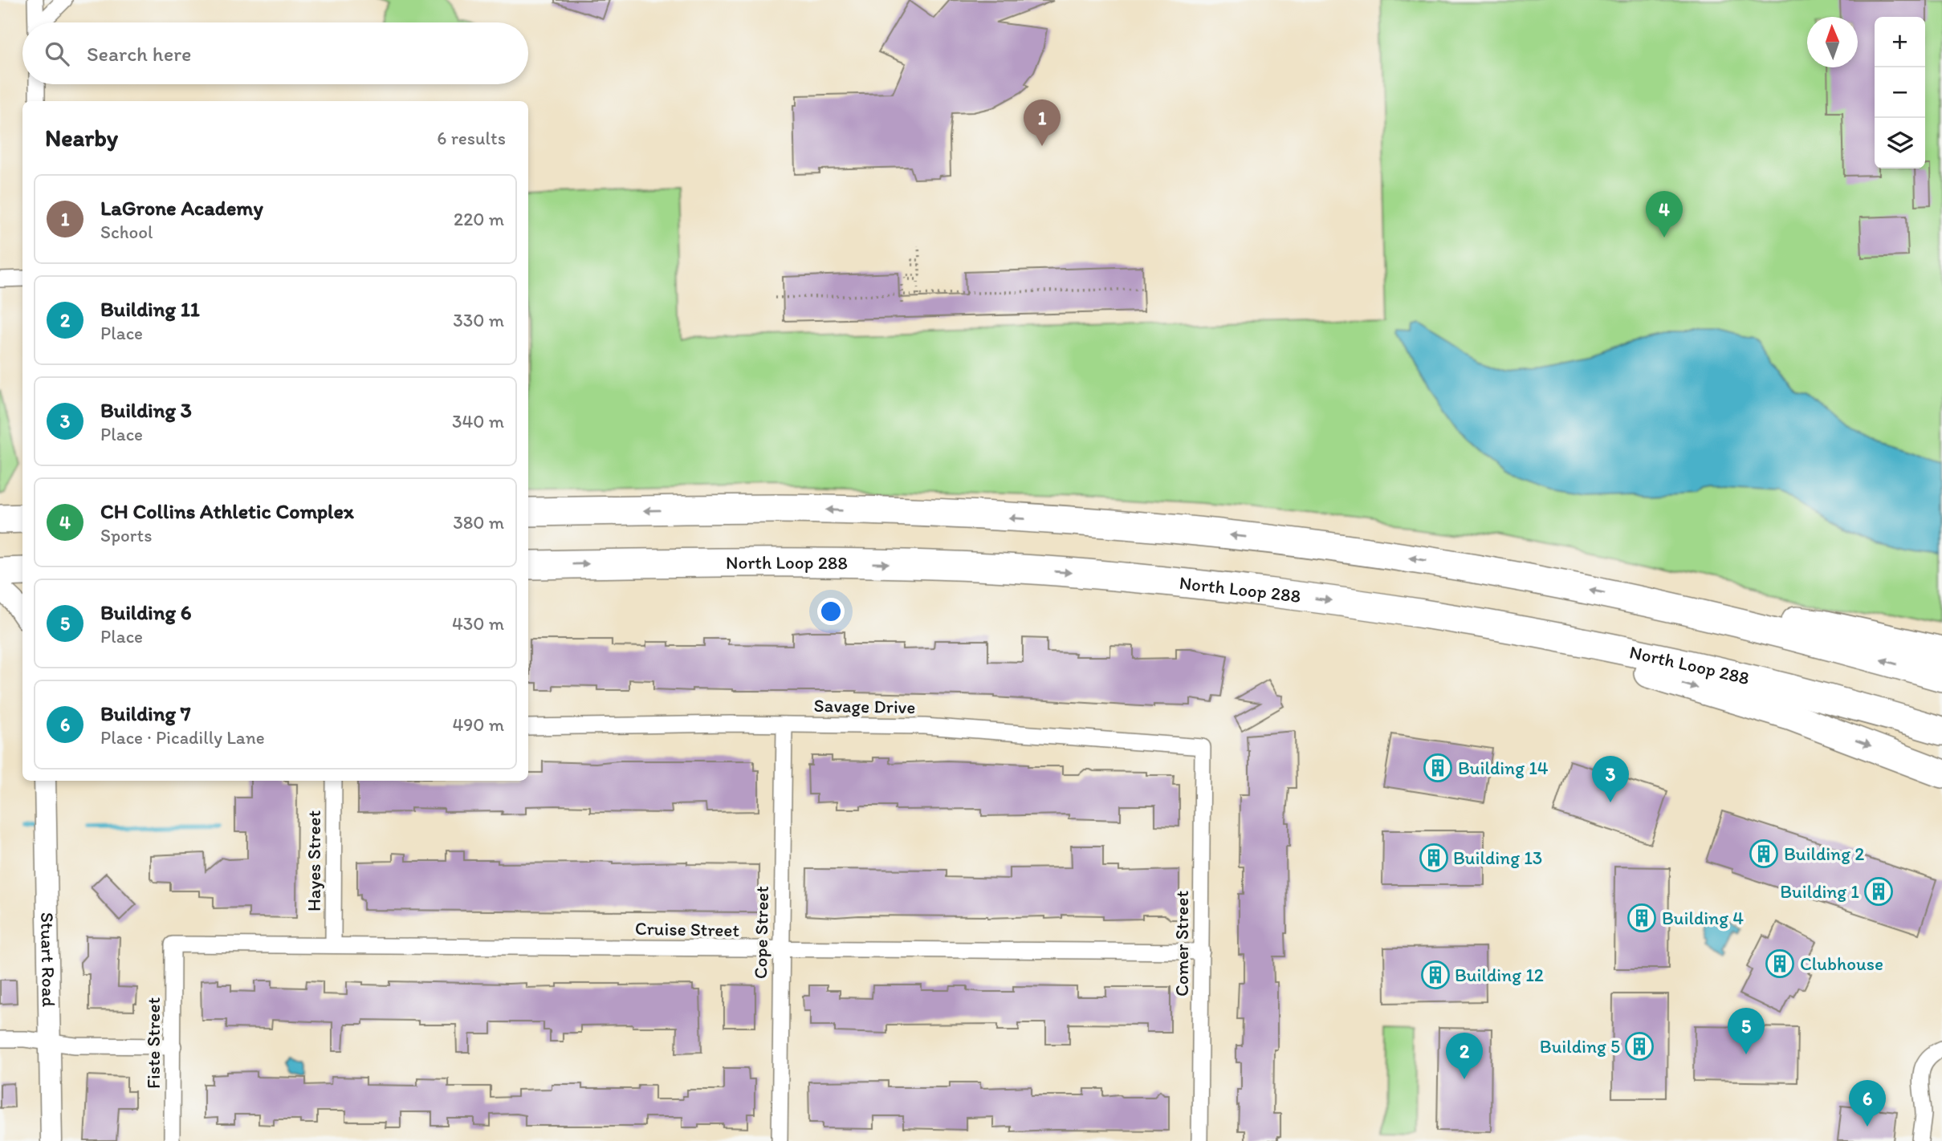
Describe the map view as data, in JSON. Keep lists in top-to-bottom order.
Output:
{
  "streets": {
    "highway": ["North Loop 288"],
    "street": [
      "Savage Drive",
      "Hayes Street",
      "Cruise Street",
      "Cope Street",
      "Comer Street",
      "Stuart Road",
      "Fiste Street"
    ]
  },
  "crossings": [
    ["Savage Drive", "Cope Street"],
    ["Savage Drive", "Comer Street"],
    ["Hayes Street", "Cruise Street"],
    ["Cruise Street", "Cope Street"],
    ["Cruise Street", "Comer Street"],
    ["Cruise Street", "Fiste Street"]
  ],
  "places": {
    "building": [
      "Building 14",
      "Building 2",
      "Building 13",
      "Building 1",
      "Building 4",
      "Clubhouse",
      "Building 12",
      "Building 5"
    ]
  },
  "north": "top",
  "page": {
    "map_buttons": ["+", "−"],
    "search": "Search here",
    "pins": [
      "1",
      "4",
      "3",
      "5",
      "2",
      "6"
    ],
    "heading": ["Nearby", "6 results"],
    "list": [
      {
        "mark": "1",
        "name": "LaGrone Academy",
        "note": "School",
        "value": "220 m"
      },
      {
        "mark": "2",
        "name": "Building 11",
        "note": "Place",
        "value": "330 m"
      },
      {
        "mark": "3",
        "name": "Building 3",
        "note": "Place",
        "value": "340 m"
      },
      {
        "mark": "4",
        "name": "CH Collins Athletic Complex",
        "note": "Sports",
        "value": "380 m"
      },
      {
        "mark": "5",
        "name": "Building 6",
        "note": "Place",
        "value": "430 m"
      },
      {
        "mark": "6",
        "name": "Building 7",
        "note": "Place · Picadilly Lane",
        "value": "490 m"
      }
    ]
  }
}
